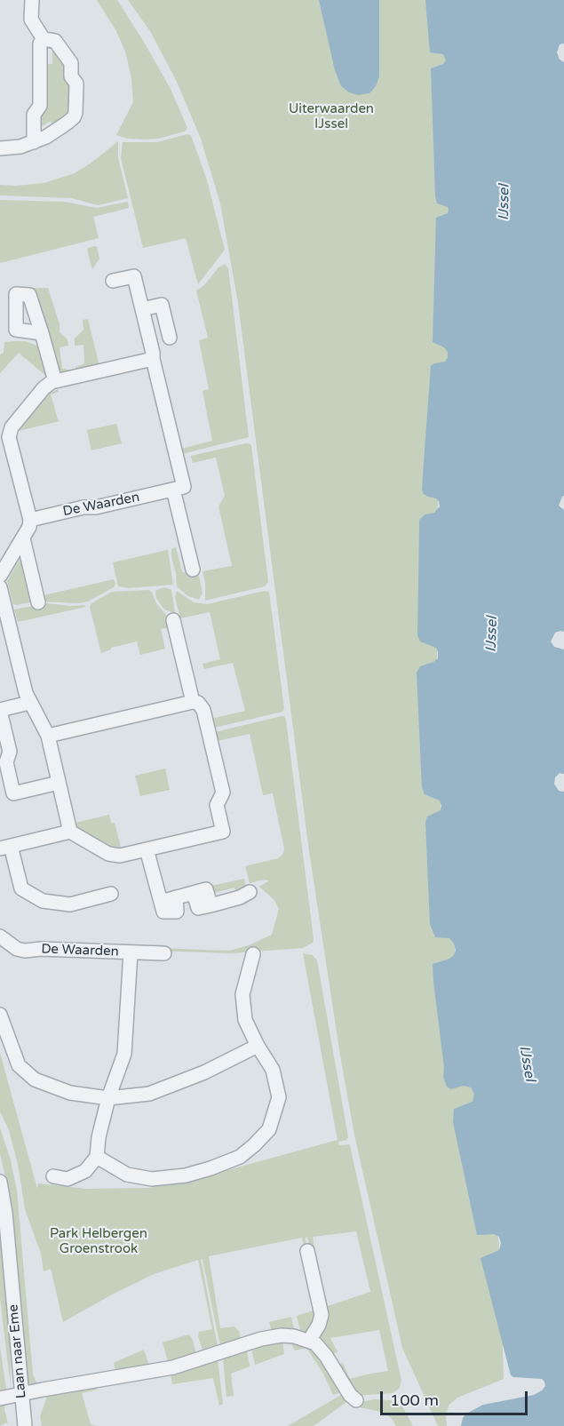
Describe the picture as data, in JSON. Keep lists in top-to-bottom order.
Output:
{
  "streets": {
    "street": ["De Waarden", "Laan naar Eme"]
  },
  "water": ["IJssel"],
  "parks": ["Uiterwaarden IJssel", "Park Helbergen Groenstrook"],
  "scale_bar": "100 m"
}
